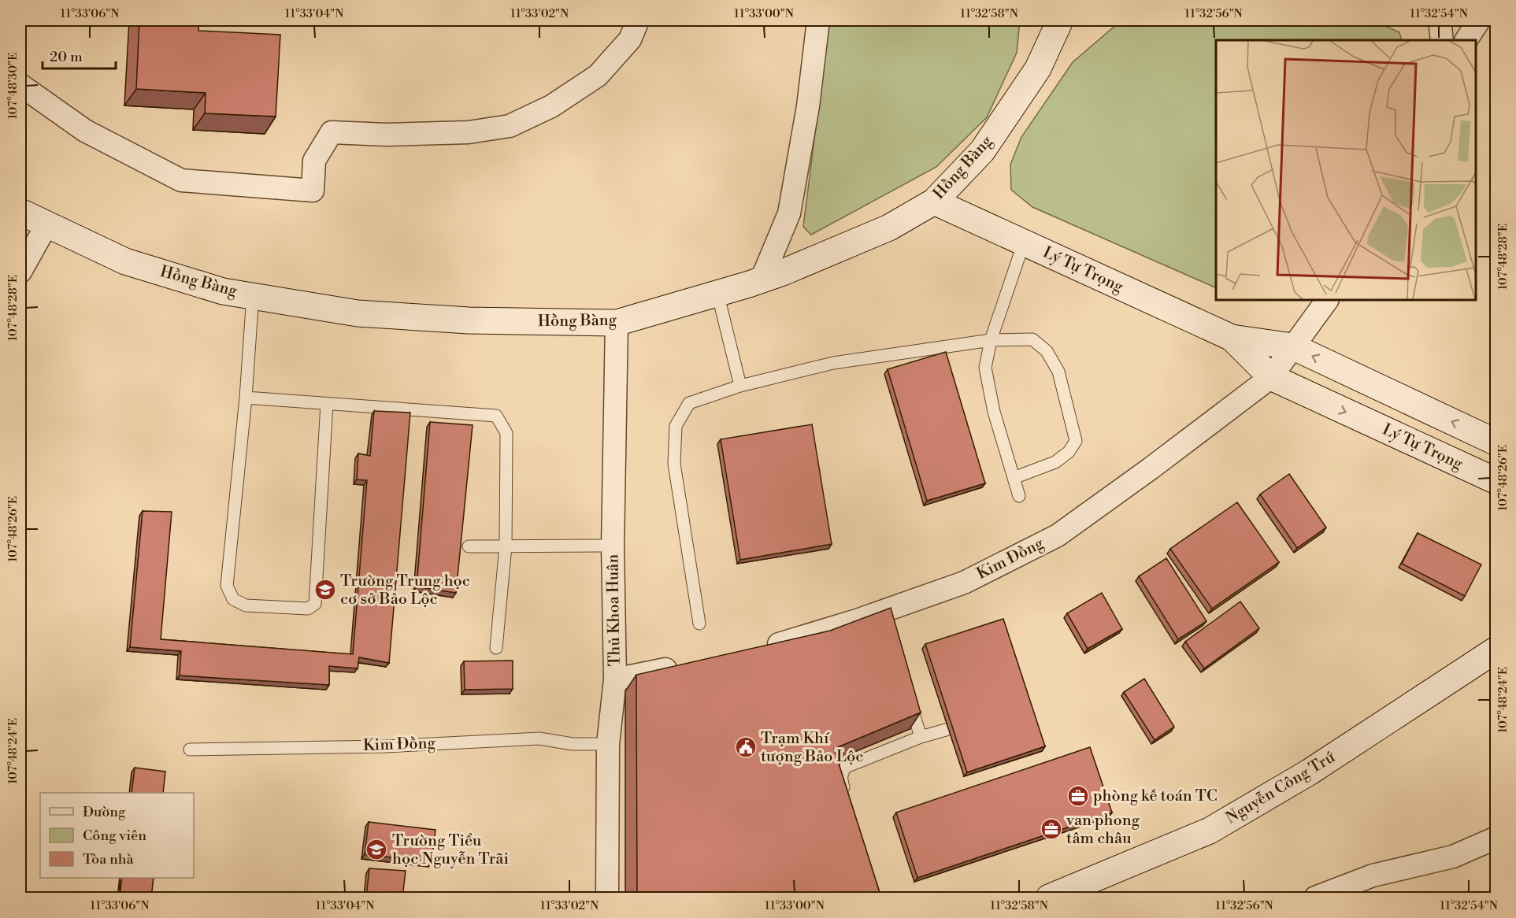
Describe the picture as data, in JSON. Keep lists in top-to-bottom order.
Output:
{
  "streets": {
    "street": [
      "Hồng Bàng",
      "Lý Tự Trọng",
      "Kim Đồng",
      "Thủ Khoa Huân",
      "Nguyễn Công Trứ"
    ]
  },
  "crossings": [
    ["Hồng Bàng", "Lý Tự Trọng"],
    ["Hồng Bàng", "Thủ Khoa Huân"],
    ["Lý Tự Trọng", "Kim Đồng"],
    ["Kim Đồng", "Thủ Khoa Huân"]
  ],
  "places": {
    "school or university": ["Trường Trung học cơ sở Bảo Lộc", "Trường Tiểu học Nguyễn Trãi"],
    "public building": ["Trạm Khí tượng Bảo Lộc"],
    "office": ["phòng kế toán TC", "van phong tâm châu"]
  },
  "legend": ["Đường", "Công viên", "Tòa nhà"],
  "scale_bar": "20 m",
  "coordinates": [
    "11°33'06\"N",
    "11°33'04\"N",
    "11°33'02\"N",
    "11°33'00\"N",
    "11°32'58\"N",
    "11°32'56\"N",
    "11°32'54\"N",
    "107°48'30\"E",
    "107°48'28\"E",
    "107°48'26\"E",
    "107°48'24\"E"
  ]
}
